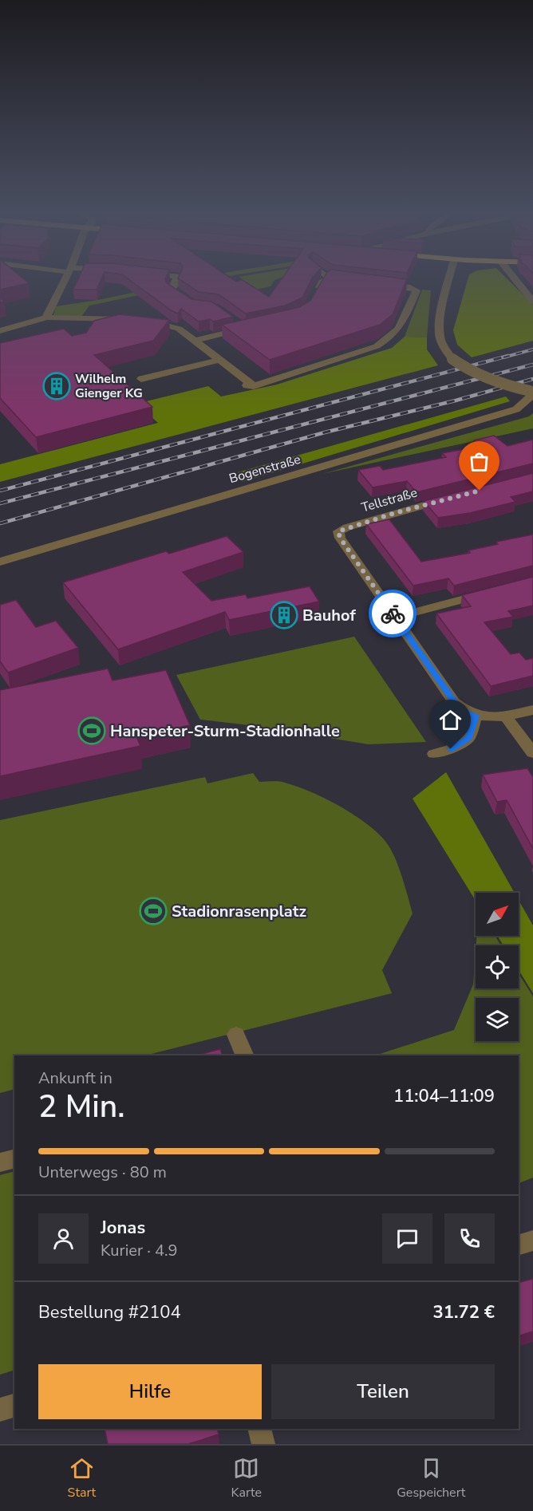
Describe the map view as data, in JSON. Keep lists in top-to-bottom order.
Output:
{
  "streets": {
    "street": ["Bogenstraße", "Tellstraße"]
  },
  "places": {
    "building": ["Wilhelm Gienger KG", "Bauhof"],
    "sports": ["Hanspeter-Sturm-Stadionhalle", "Stadionrasenplatz"]
  },
  "north": "top right",
  "page": {
    "heading": ["2 Min.", "Ankunft in", "11:04–11:09"],
    "panel": [
      "Jonas",
      "Kurier · 4.9",
      "Bestellung #2104",
      "31.72 €"
    ],
    "bar": "Unterwegs · 80 m",
    "buttons": ["Hilfe", "Teilen"],
    "tabs": ["Start", "Karte", "Gespeichert"]
  }
}
